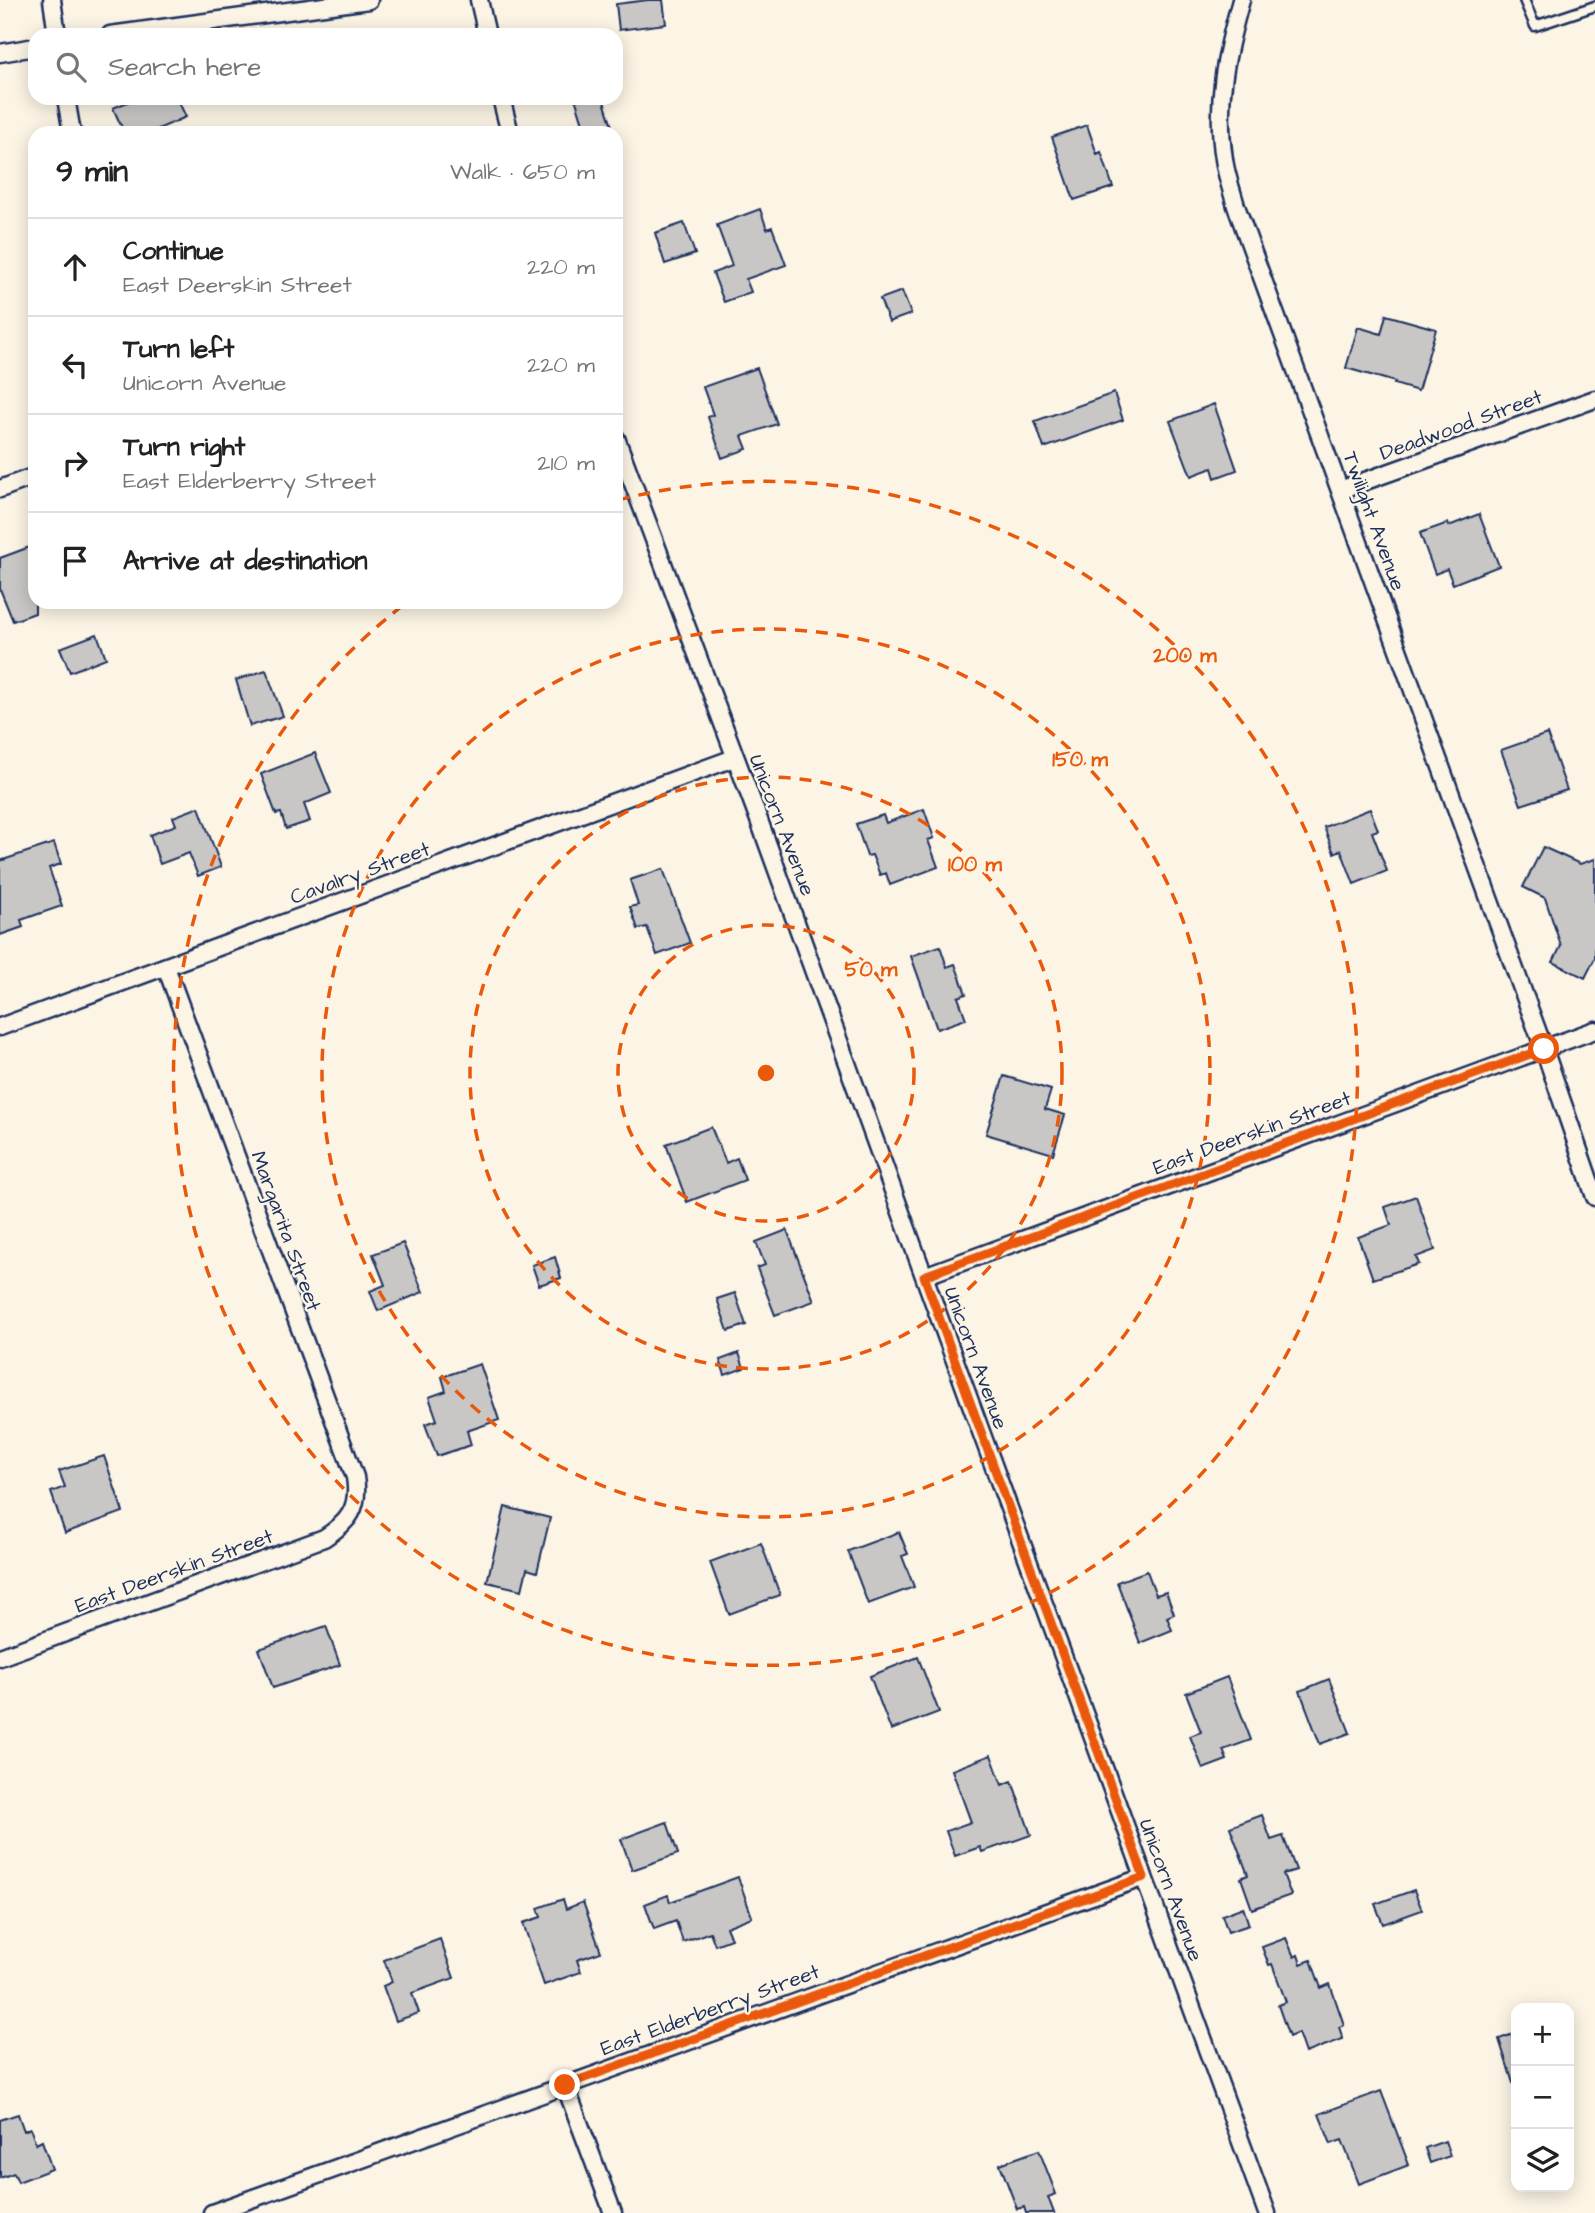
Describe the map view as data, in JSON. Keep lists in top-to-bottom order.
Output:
{
  "streets": {
    "street": [
      "Deadwood Street",
      "Twilight Avenue",
      "Unicorn Avenue",
      "Cavalry Street",
      "East Deerskin Street",
      "Margarita Street",
      "East Elderberry Street"
    ]
  },
  "crossings": [
    ["Deadwood Street", "Twilight Avenue"],
    ["Twilight Avenue", "East Deerskin Street"],
    ["Unicorn Avenue", "Cavalry Street"],
    ["Unicorn Avenue", "East Deerskin Street"],
    ["Unicorn Avenue", "East Elderberry Street"],
    ["Cavalry Street", "Margarita Street"],
    ["East Deerskin Street", "Margarita Street"]
  ],
  "page": {
    "search": "Search here",
    "heading": ["9 min", "Walk · 650 m"],
    "list": [
      ["Continue", "East Deerskin Street", "220 m"],
      ["Turn left", "Unicorn Avenue", "220 m"],
      ["Turn right", "East Elderberry Street", "210 m"],
      "Arrive at destination"
    ],
    "map_buttons": ["+", "−"]
  },
  "rings": [
    "200 m",
    "150 m",
    "100 m",
    "50 m"
  ]
}
